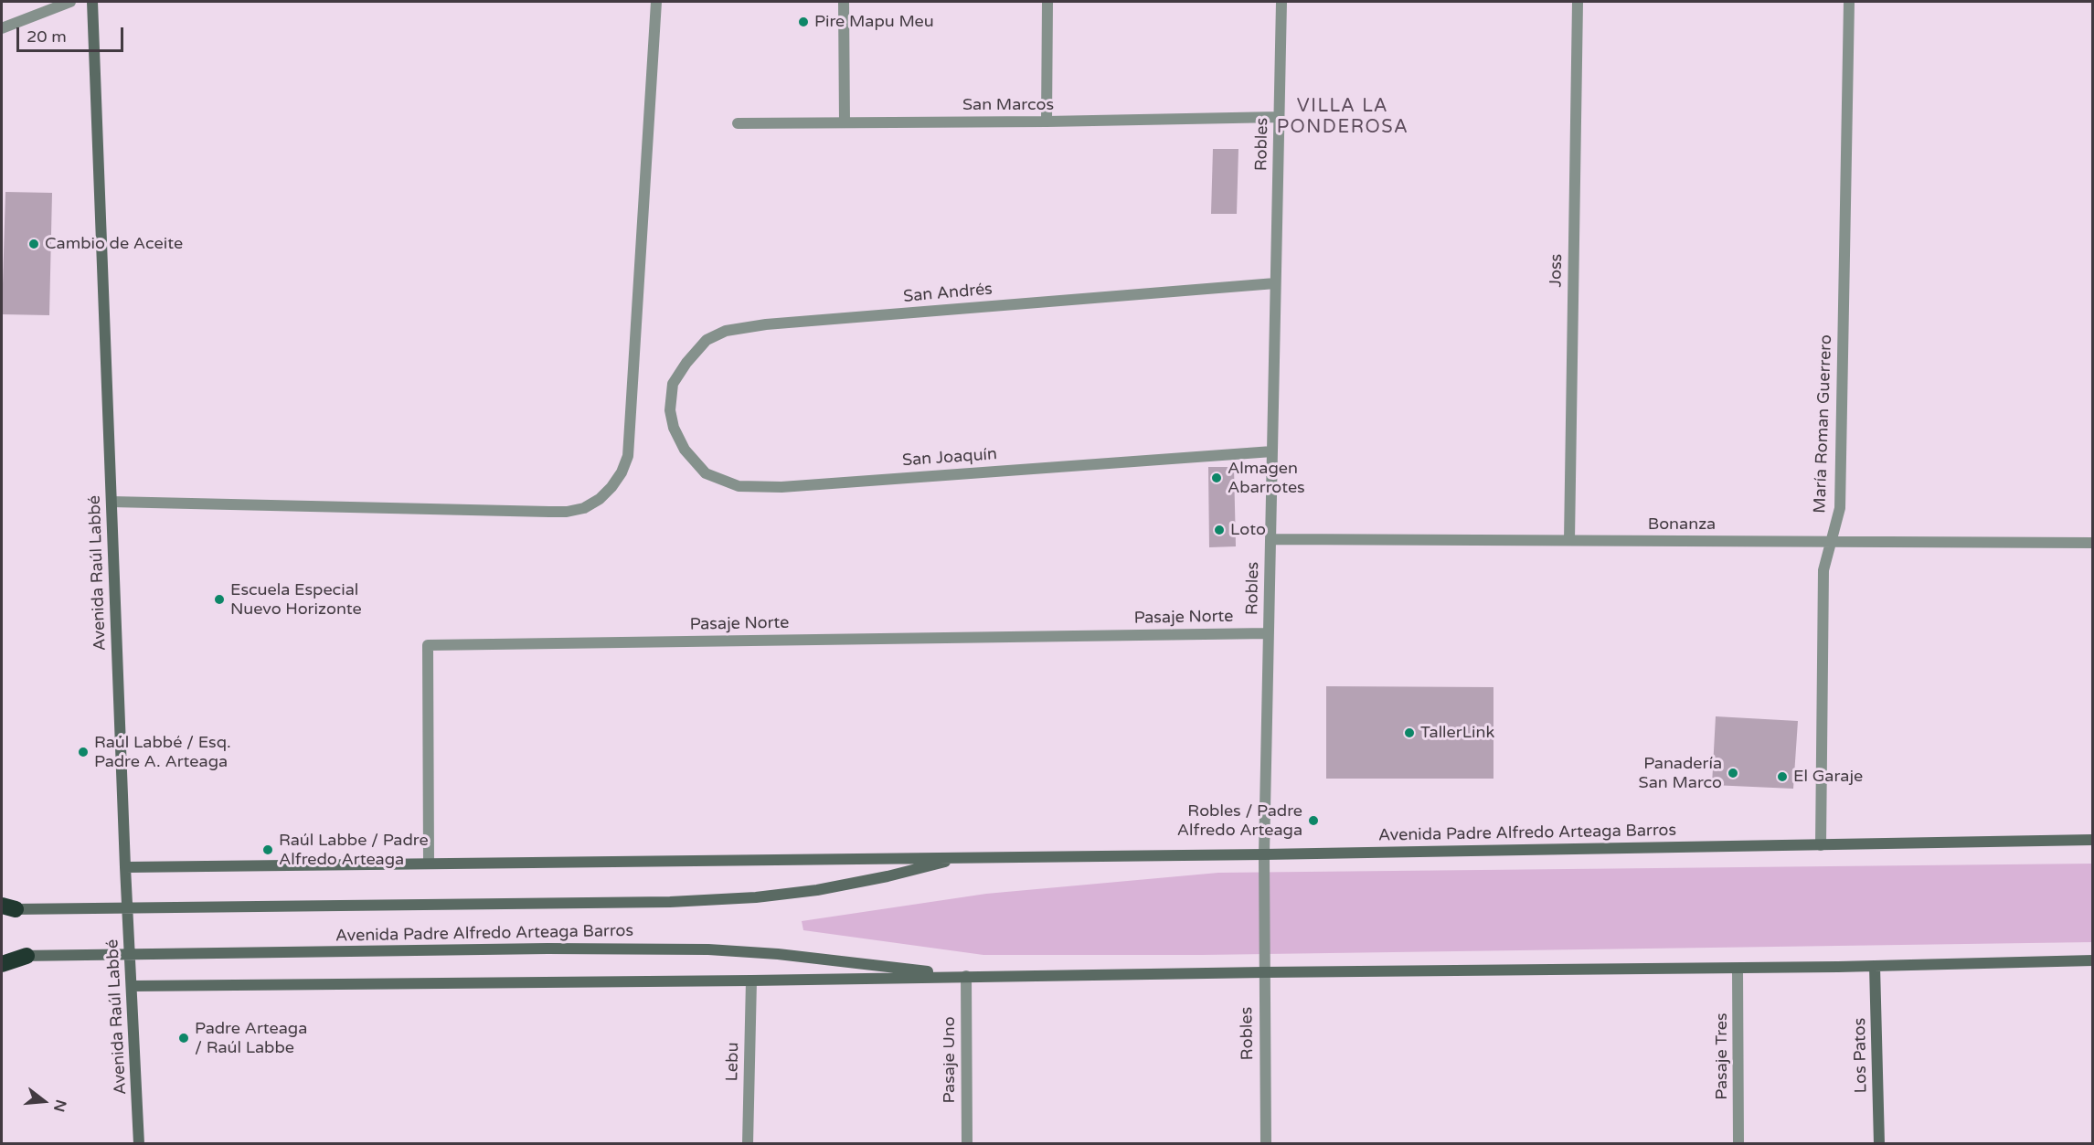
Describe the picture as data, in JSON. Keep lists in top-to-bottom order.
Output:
{
  "streets": {
    "main road": ["Avenida Raúl Labbé", "Avenida Padre Alfredo Arteaga Barros", "Los Patos"],
    "street": [
      "San Marcos",
      "Robles",
      "Joss",
      "San Andrés",
      "María Roman Guerrero",
      "San Joaquín",
      "Bonanza",
      "Pasaje Norte",
      "Pasaje Tres",
      "Pasaje Uno",
      "Lebu"
    ]
  },
  "crossings": [
    ["San Marcos", "Robles"],
    ["Robles", "San Andrés"],
    ["Robles", "San Joaquín"],
    ["Robles", "Bonanza"],
    ["Robles", "Pasaje Norte"],
    ["Robles", "Avenida Padre Alfredo Arteaga Barros"],
    ["Joss", "Bonanza"],
    ["San Andrés", "San Joaquín"],
    ["María Roman Guerrero", "Bonanza"],
    ["María Roman Guerrero", "Avenida Padre Alfredo Arteaga Barros"],
    ["Avenida Raúl Labbé", "Avenida Padre Alfredo Arteaga Barros"],
    ["Pasaje Norte", "Avenida Padre Alfredo Arteaga Barros"],
    ["Avenida Padre Alfredo Arteaga Barros", "Los Patos"],
    ["Avenida Padre Alfredo Arteaga Barros", "Pasaje Tres"],
    ["Avenida Padre Alfredo Arteaga Barros", "Pasaje Uno"],
    ["Avenida Padre Alfredo Arteaga Barros", "Lebu"]
  ],
  "districts": ["VILLA LA PONDEROSA"],
  "places": [
    "Pire Mapu Meu",
    "Cambio de Aceite",
    "Almagen Abarrotes",
    "Loto",
    "Escuela Especial Nuevo Horizonte",
    "TallerLink",
    "Raúl Labbé / Esq. Padre A. Arteaga",
    "Panadería San Marco",
    "El Garaje",
    "Robles / Padre Alfredo Arteaga",
    "Raúl Labbe / Padre Alfredo Arteaga",
    "Padre Arteaga / Raúl Labbe"
  ],
  "scale_bar": "20 m",
  "north": "right"
}
